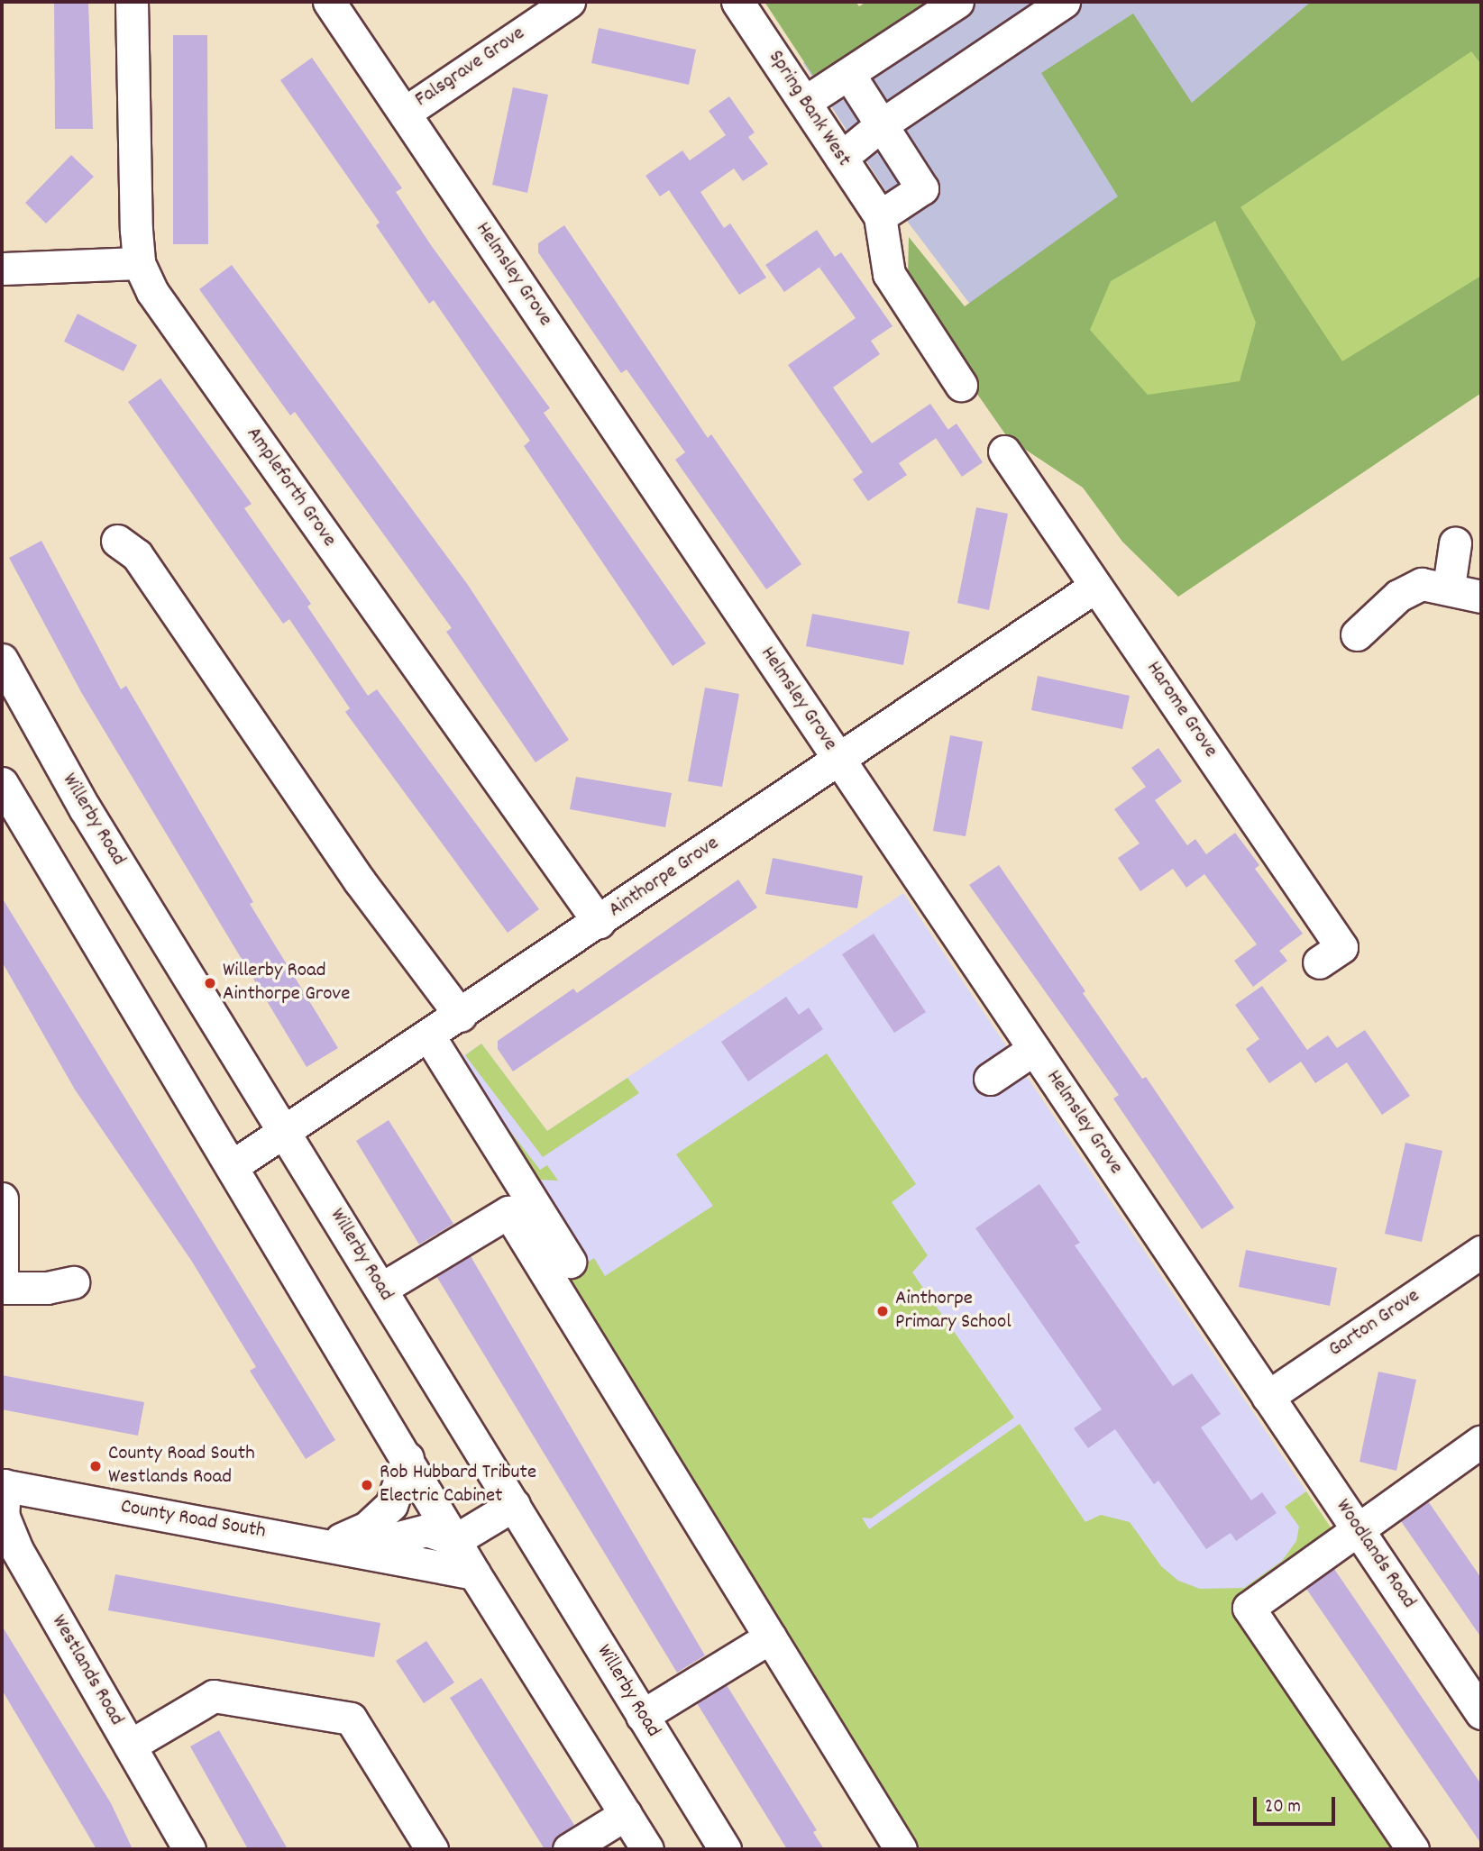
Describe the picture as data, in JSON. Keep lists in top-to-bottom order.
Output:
{
  "streets": {
    "street": [
      "Falsgrave Grove",
      "Spring Bank West",
      "Helmsley Grove",
      "Ampleforth Grove",
      "Harome Grove",
      "Willerby Road",
      "Ainthorpe Grove",
      "Garton Grove",
      "County Road South",
      "Woodlands Road",
      "Westlands Road"
    ]
  },
  "crossings": [
    ["Falsgrave Grove", "Helmsley Grove"],
    ["Helmsley Grove", "Ainthorpe Grove"],
    ["Helmsley Grove", "Garton Grove"],
    ["Helmsley Grove", "Woodlands Road"],
    ["Ampleforth Grove", "Ainthorpe Grove"],
    ["Harome Grove", "Ainthorpe Grove"],
    ["Willerby Road", "Ainthorpe Grove"],
    ["Garton Grove", "Woodlands Road"],
    ["County Road South", "Westlands Road"]
  ],
  "places": [
    "Willerby Road Ainthorpe Grove",
    "Ainthorpe Primary School",
    "County Road South Westlands Road",
    "Rob Hubbard Tribute Electric Cabinet"
  ],
  "scale_bar": "20 m"
}
